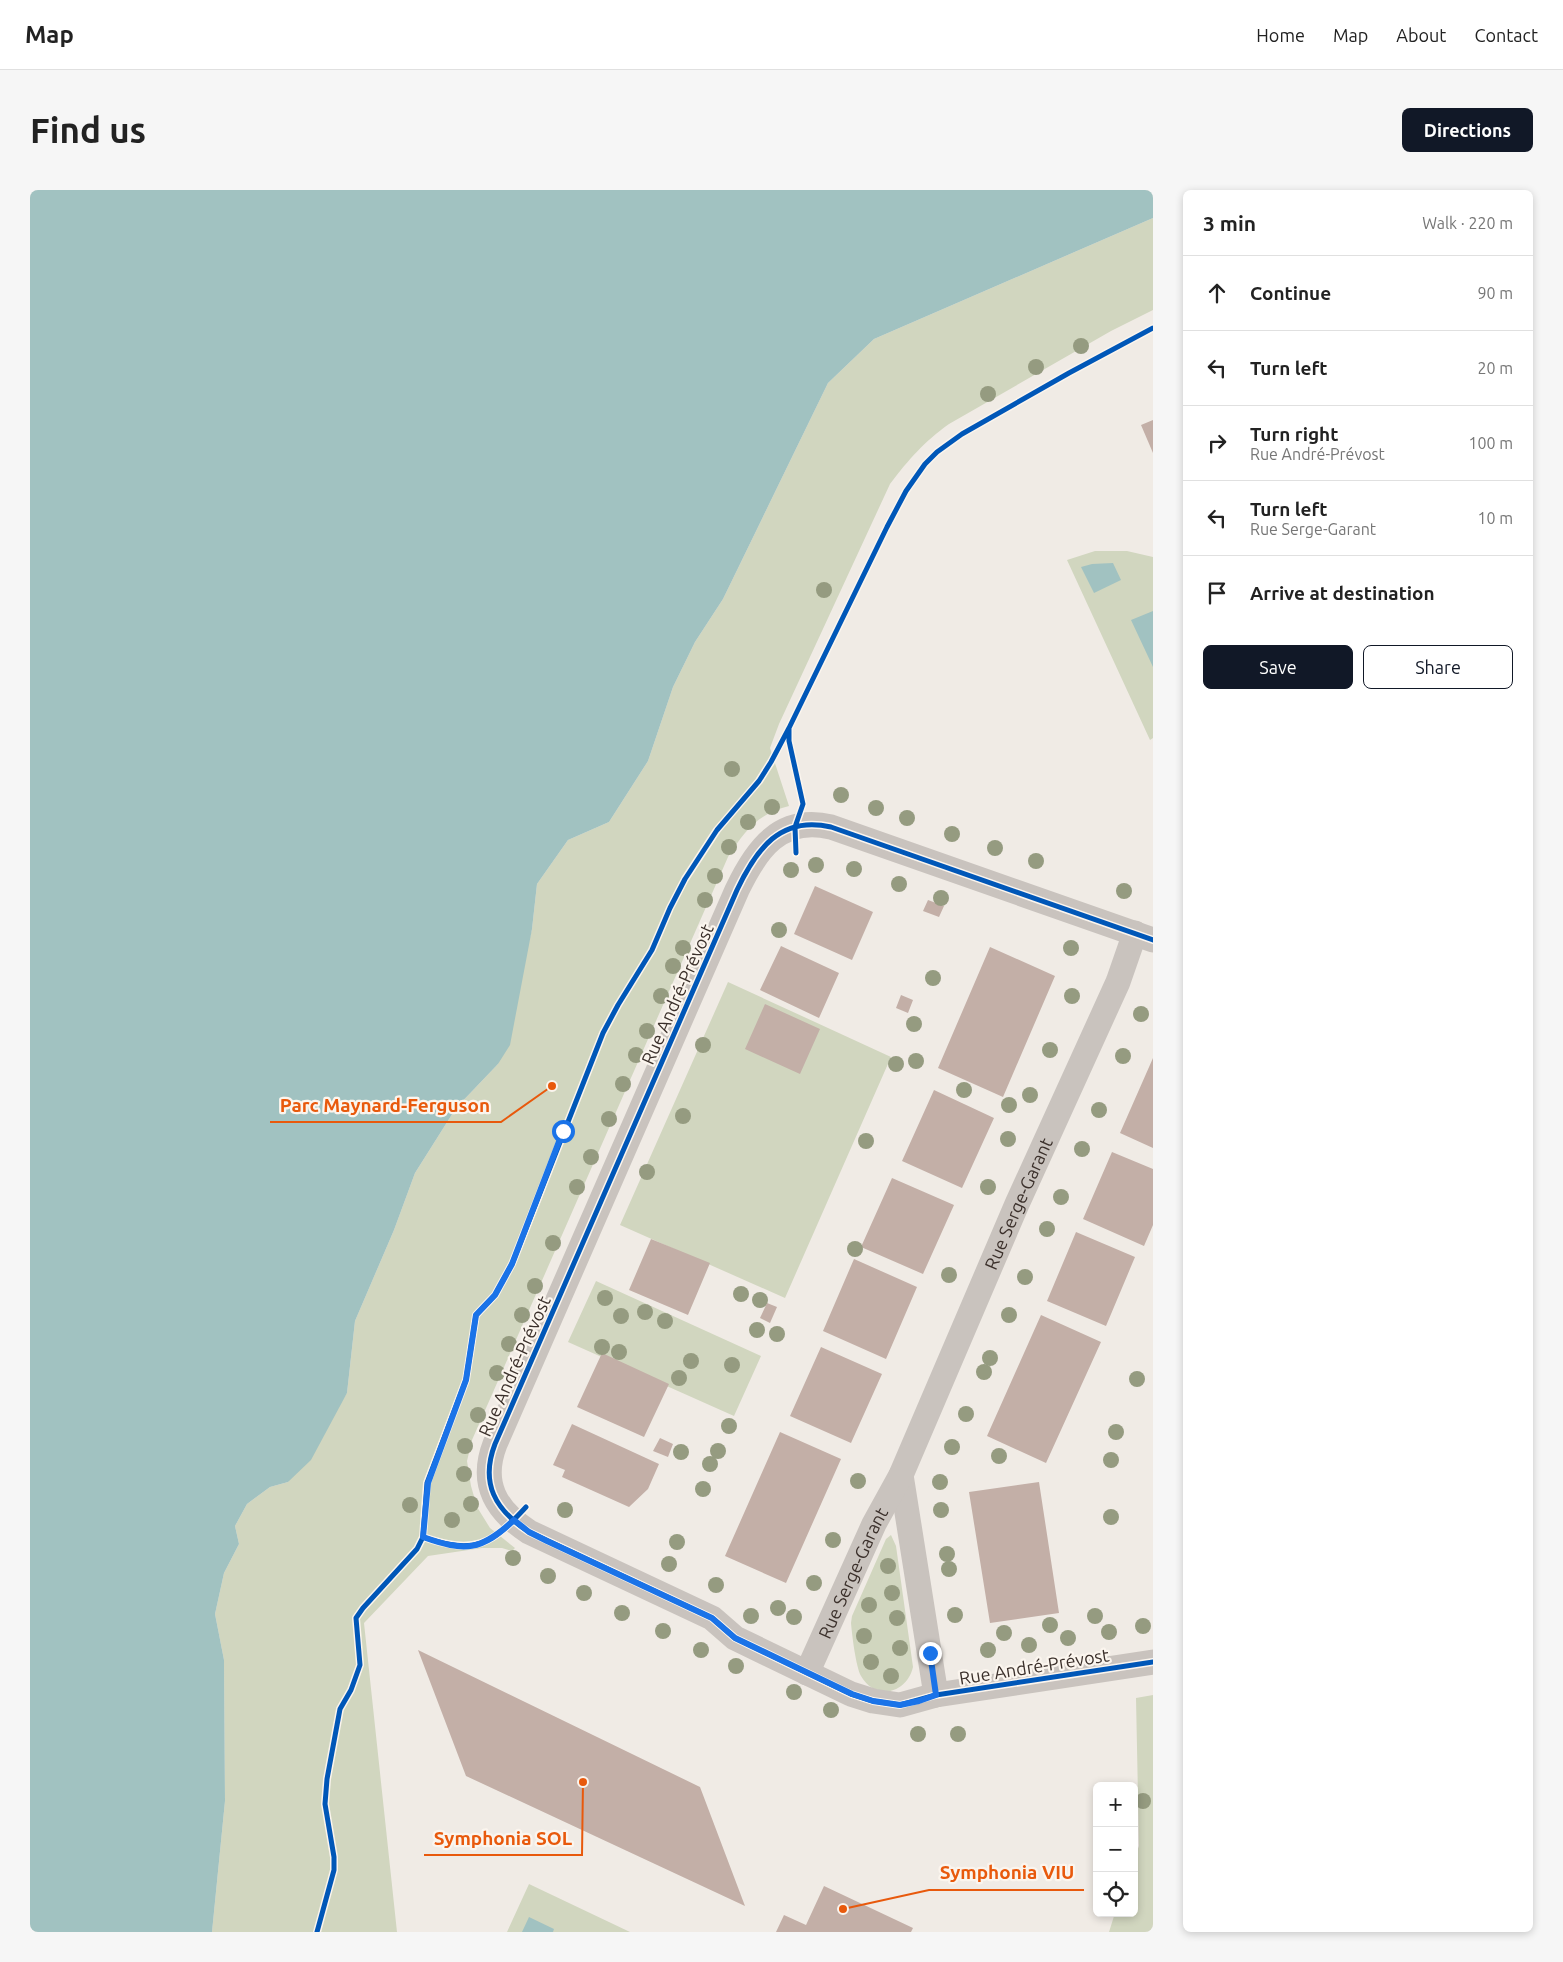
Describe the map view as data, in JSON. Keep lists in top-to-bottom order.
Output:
{
  "streets": {
    "street": ["Rue André-Prévost", "Rue Serge-Garant"]
  },
  "crossings": [
    ["Rue André-Prévost", "Rue Serge-Garant"]
  ],
  "places": ["Parc Maynard-Ferguson", "Symphonia SOL", "Symphonia VIU"],
  "page": {
    "header": "Map",
    "nav": [
      "Home",
      "Map",
      "About",
      "Contact"
    ],
    "buttons": [
      "Directions",
      ["Save", "Share"]
    ],
    "title": "Find us",
    "heading": ["3 min", "Walk · 220 m"],
    "list": [
      ["Continue", "90 m"],
      ["Turn left", "20 m"],
      ["Turn right", "Rue André-Prévost", "100 m"],
      ["Turn left", "Rue Serge-Garant", "10 m"],
      "Arrive at destination"
    ],
    "map_buttons": ["+", "−"]
  }
}
